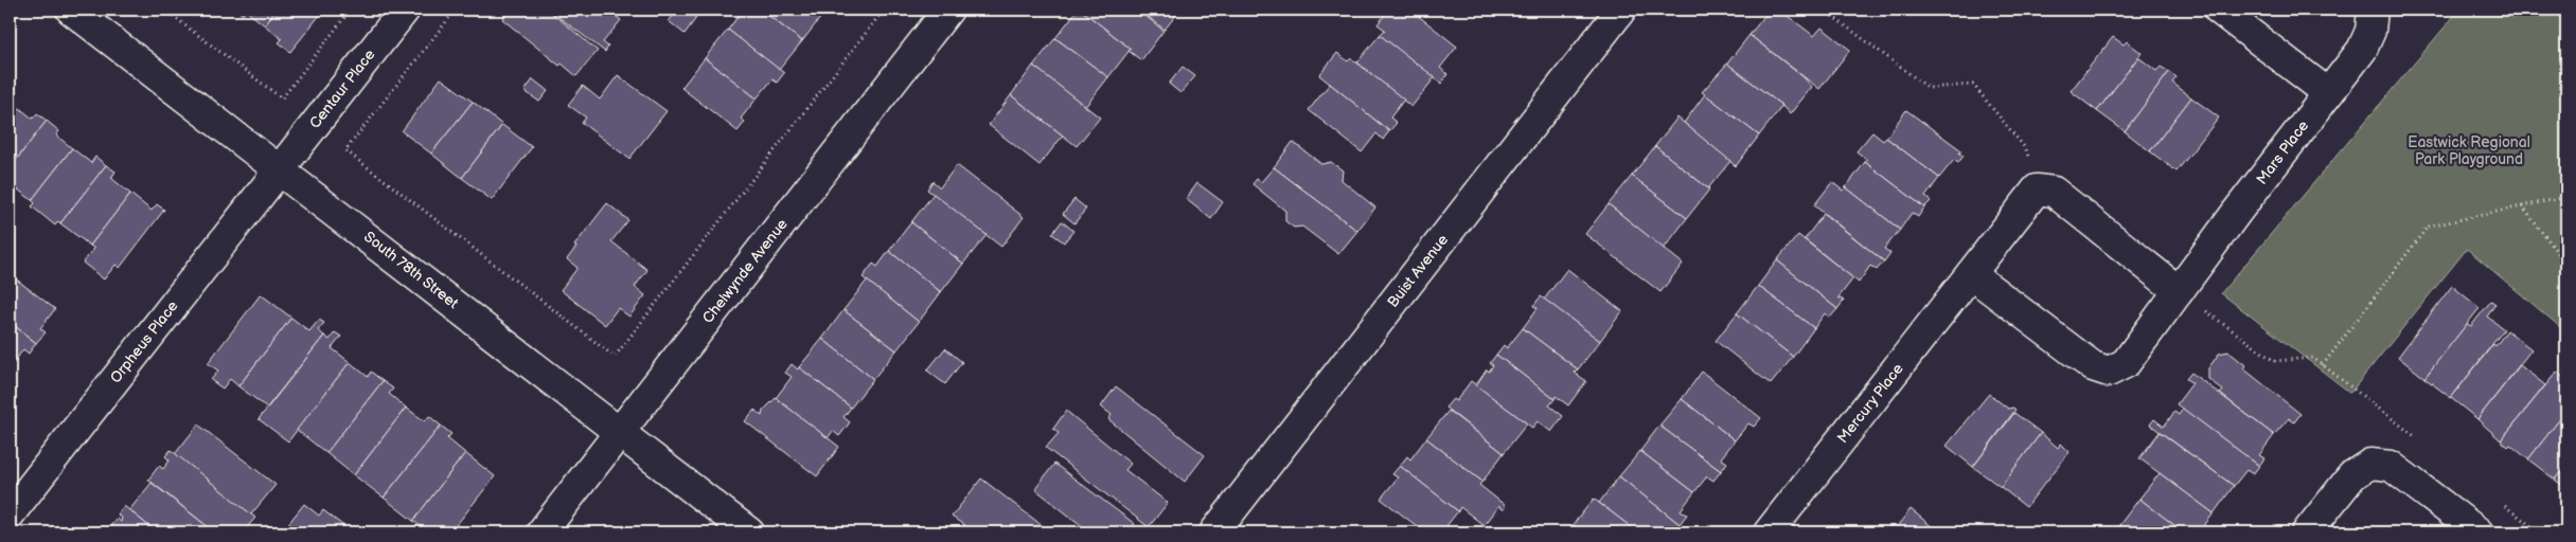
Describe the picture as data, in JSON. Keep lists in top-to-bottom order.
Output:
{
  "streets": {
    "street": [
      "Centaur Place",
      "Mars Place",
      "South 78th Street",
      "Chelwynde Avenue",
      "Buist Avenue",
      "Orpheus Place",
      "Mercury Place"
    ]
  },
  "crossings": [
    ["Centaur Place", "South 78th Street"],
    ["Centaur Place", "Orpheus Place"],
    ["South 78th Street", "Chelwynde Avenue"],
    ["South 78th Street", "Orpheus Place"]
  ],
  "parks": ["Eastwick Regional Park Playground"]
}
